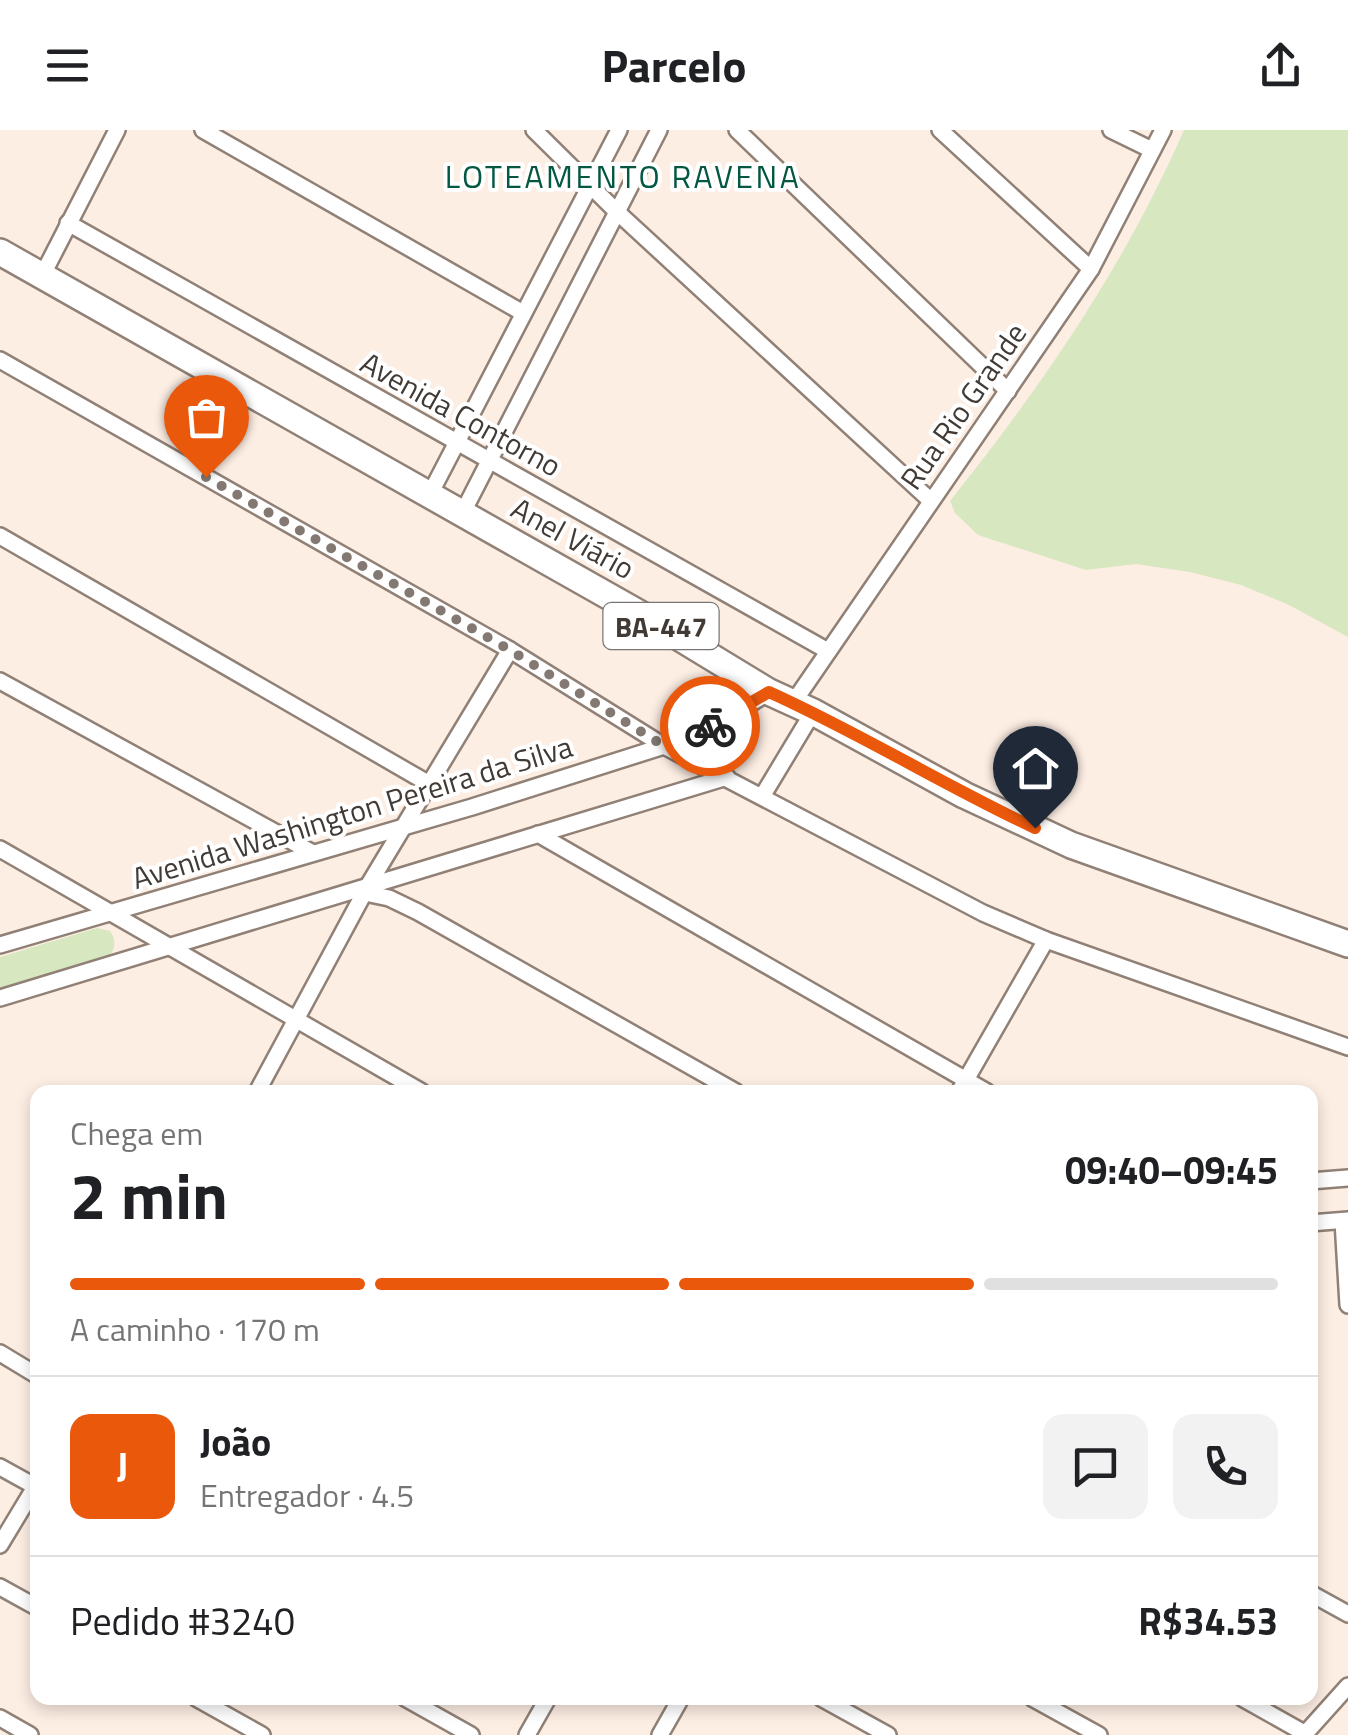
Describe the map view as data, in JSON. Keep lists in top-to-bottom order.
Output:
{
  "streets": {
    "main road": ["Anel Viário", "BA-447"],
    "street": ["Rua Rio Grande", "Avenida Contorno", "Avenida Washington Pereira da Silva"]
  },
  "crossings": [
    ["Rua Rio Grande", "Avenida Contorno"],
    ["Rua Rio Grande", "Anel Viário"],
    ["Rua Rio Grande", "Avenida Washington Pereira da Silva"],
    ["Anel Viário", "Avenida Washington Pereira da Silva"]
  ],
  "districts": ["LOTEAMENTO RAVENA"],
  "page": {
    "header": "Parcelo",
    "heading": ["2 min", "Chega em", "09:40–09:45"],
    "panel": [
      "João",
      "Entregador · 4.5",
      "Pedido #3240",
      "R$34.53"
    ],
    "bar": "A caminho · 170 m",
    "round": "J"
  }
}
